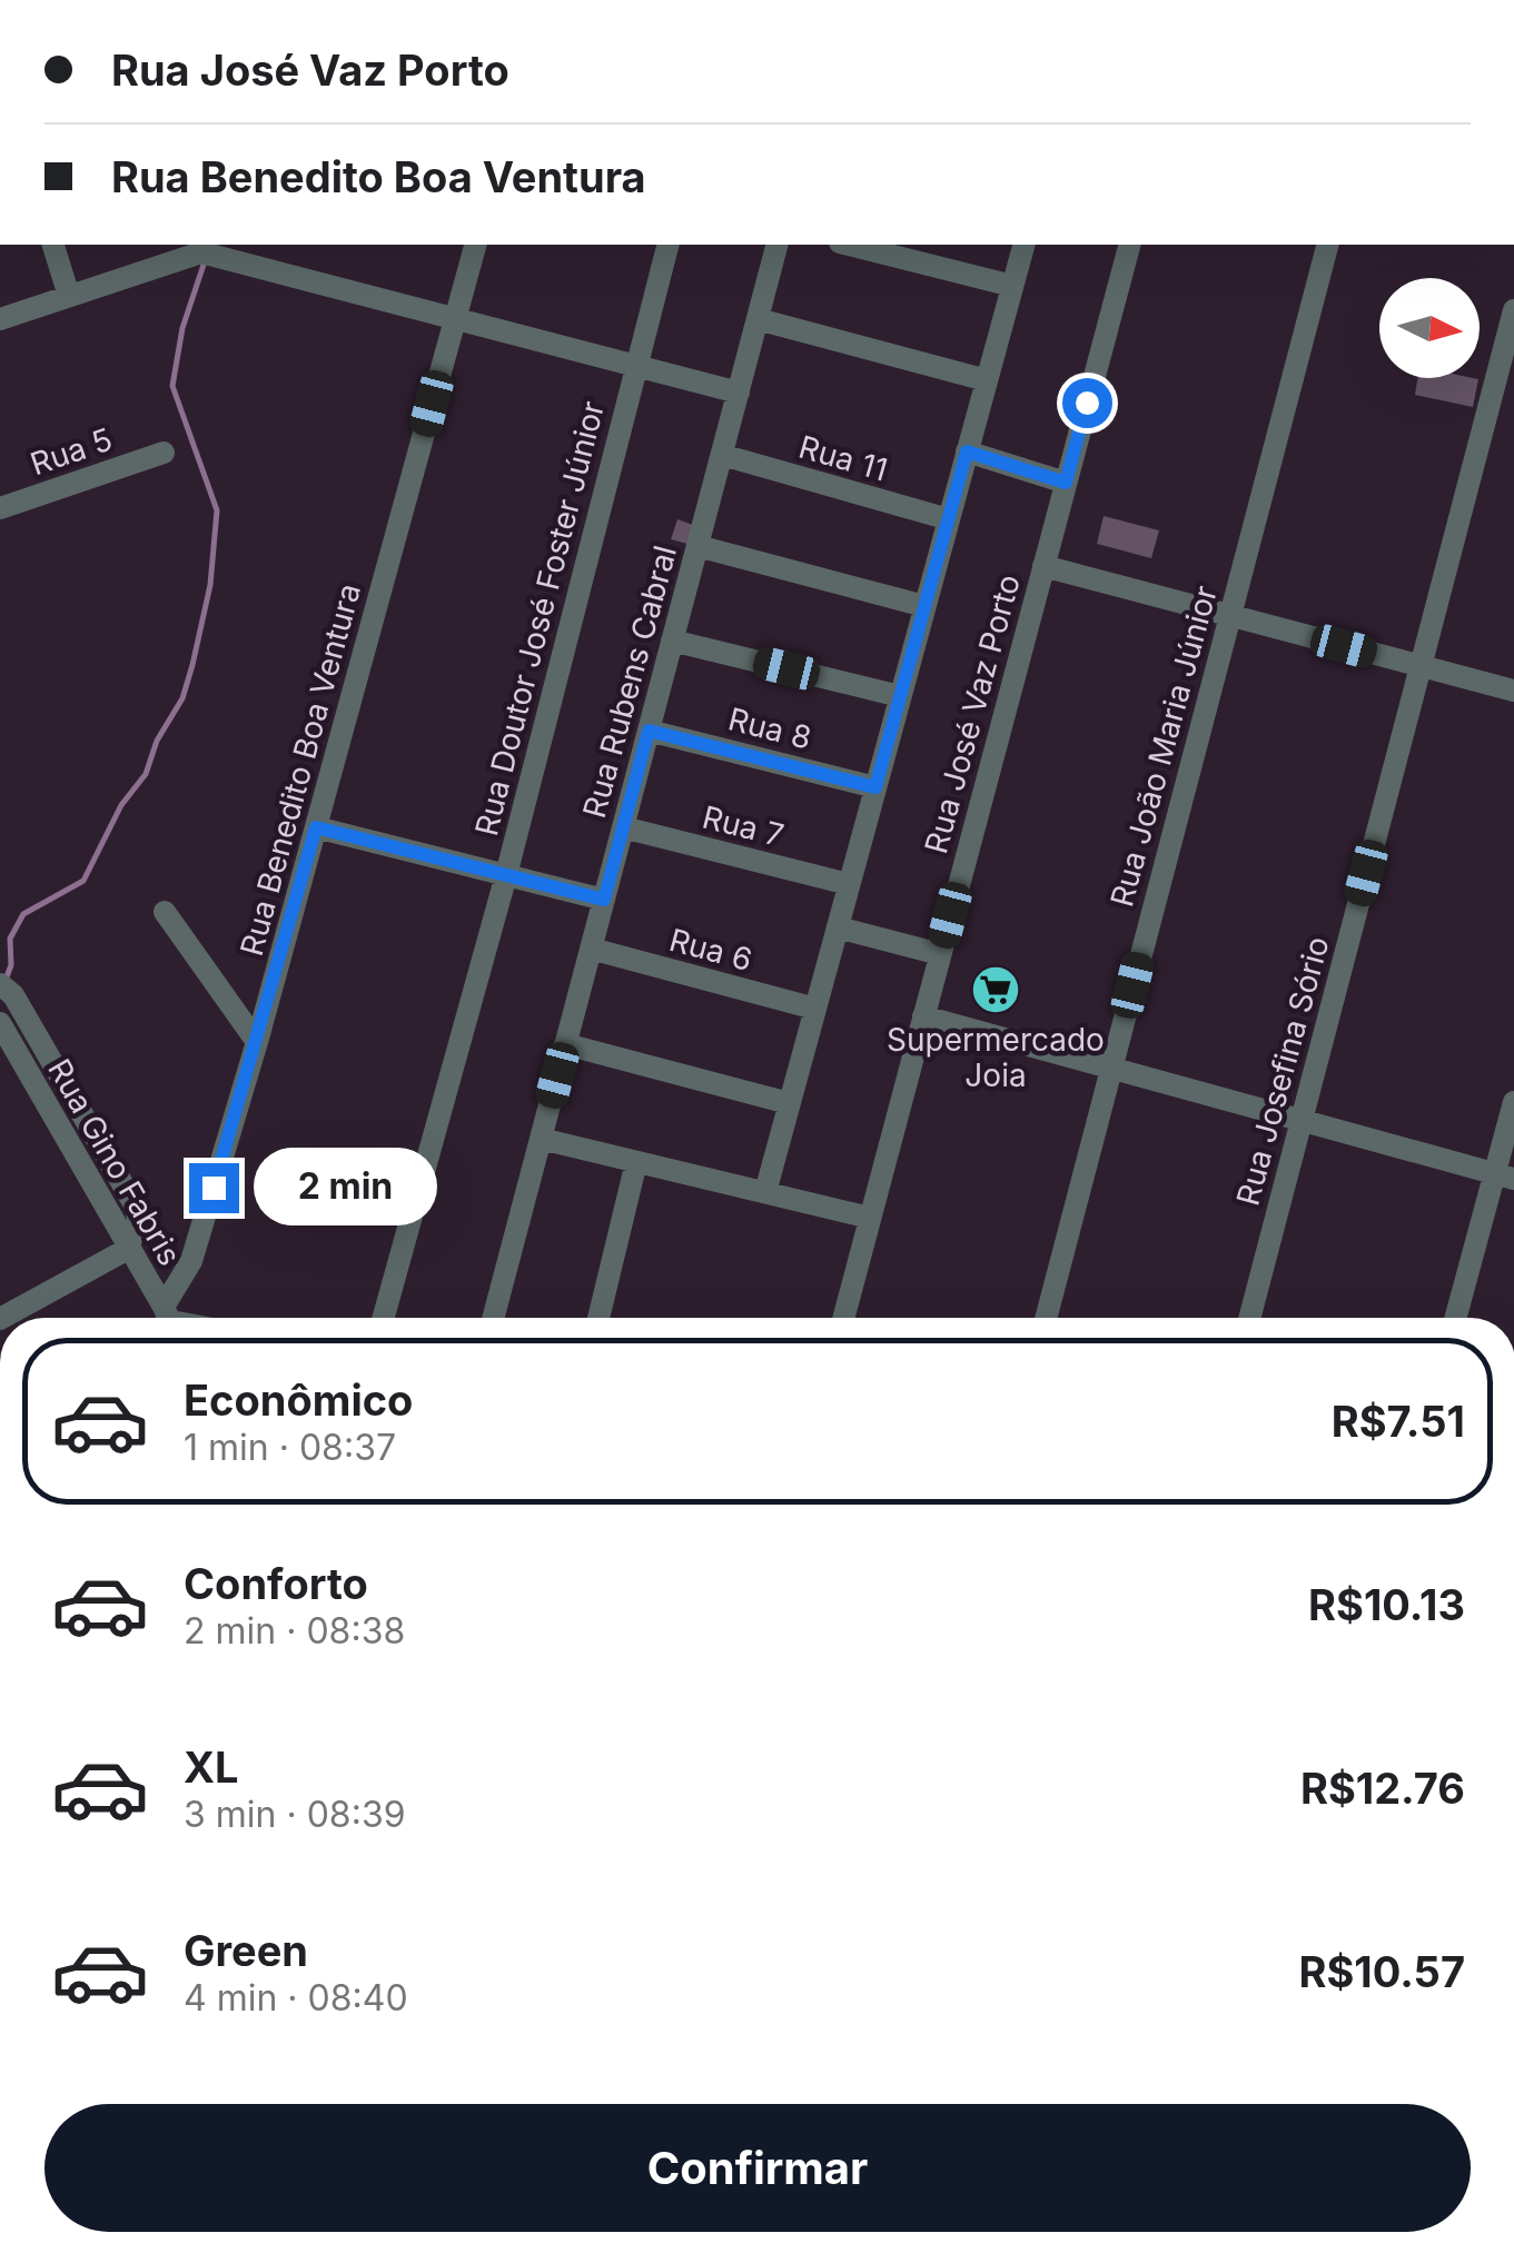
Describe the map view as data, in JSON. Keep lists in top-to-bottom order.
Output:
{
  "streets": {
    "street": [
      "Rua 5",
      "Rua 11",
      "Rua Doutor José Foster Júnior",
      "Rua Rubens Cabral",
      "Rua José Vaz Porto",
      "Rua 8",
      "Rua João Maria Júnior",
      "Rua Benedito Boa Ventura",
      "Rua 7",
      "Rua 6",
      "Rua Josefina Sório",
      "Rua Gino Fabris"
    ]
  },
  "crossings": [
    ["Rua 11", "Rua Rubens Cabral"],
    ["Rua Rubens Cabral", "Rua 8"],
    ["Rua Rubens Cabral", "Rua 7"],
    ["Rua Rubens Cabral", "Rua 6"]
  ],
  "places": {
    "supermarket": ["Supermercado Joia"]
  },
  "north": "right",
  "page": {
    "banner": ["Rua José Vaz Porto", "Rua Benedito Boa Ventura"],
    "bubble": "2 min",
    "list": [
      {
        "name": "Econômico",
        "note": "1 min · 08:37",
        "value": "R$7.51"
      },
      {
        "name": "Conforto",
        "note": "2 min · 08:38",
        "value": "R$10.13"
      },
      {
        "name": "XL",
        "note": "3 min · 08:39",
        "value": "R$12.76"
      },
      {
        "name": "Green",
        "note": "4 min · 08:40",
        "value": "R$10.57"
      }
    ],
    "buttons": "Confirmar"
  }
}
